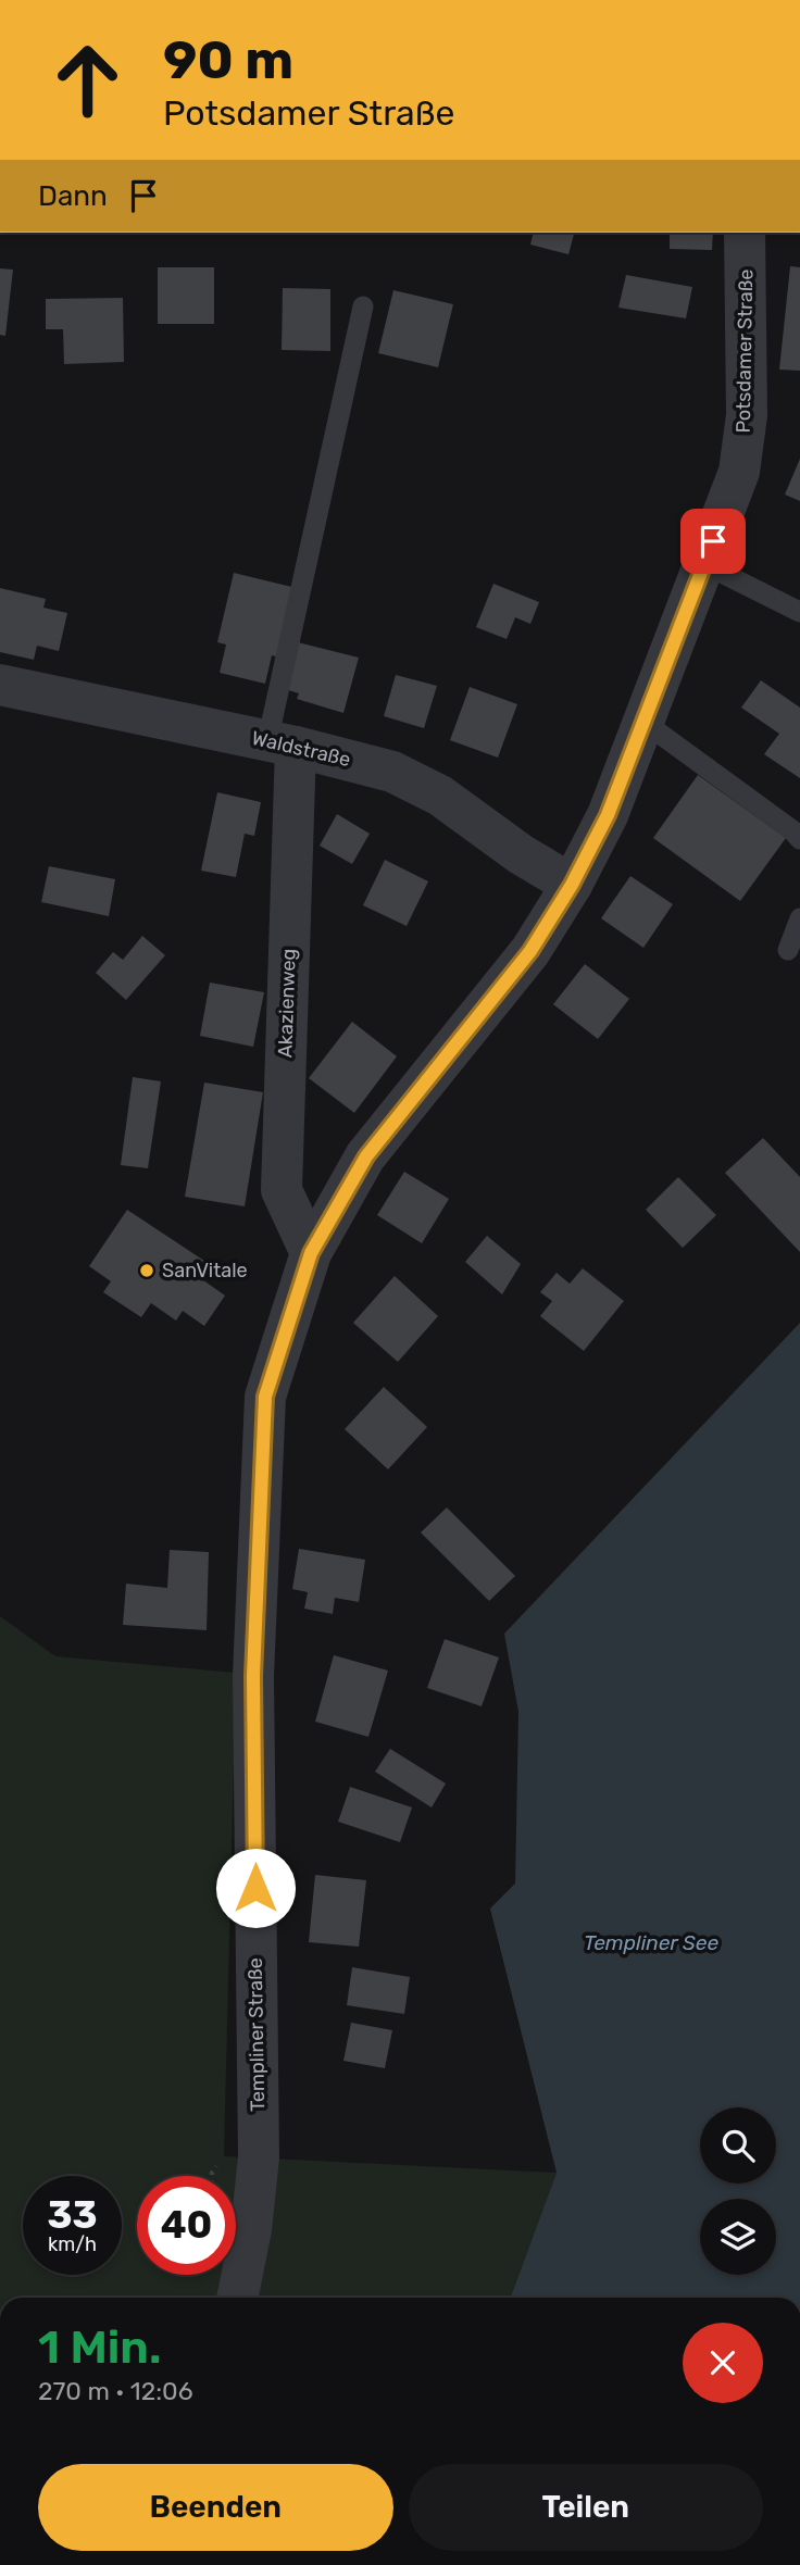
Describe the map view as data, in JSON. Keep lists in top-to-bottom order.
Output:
{
  "streets": {
    "street": [
      "Potsdamer Straße",
      "Waldstraße",
      "Akazienweg",
      "Templiner Straße"
    ]
  },
  "crossings": [
    ["Potsdamer Straße", "Waldstraße"],
    ["Potsdamer Straße", "Akazienweg"],
    ["Potsdamer Straße", "Templiner Straße"],
    ["Waldstraße", "Akazienweg"]
  ],
  "water": ["Templiner See"],
  "places": ["SanVitale"],
  "page": {
    "turn": ["90 m", "Potsdamer Straße"],
    "then": "Dann",
    "speed": "33 km/h",
    "limit": "40",
    "heading": ["1 Min.", "270 m · 12:06"],
    "buttons": ["Beenden", "Teilen"]
  }
}
